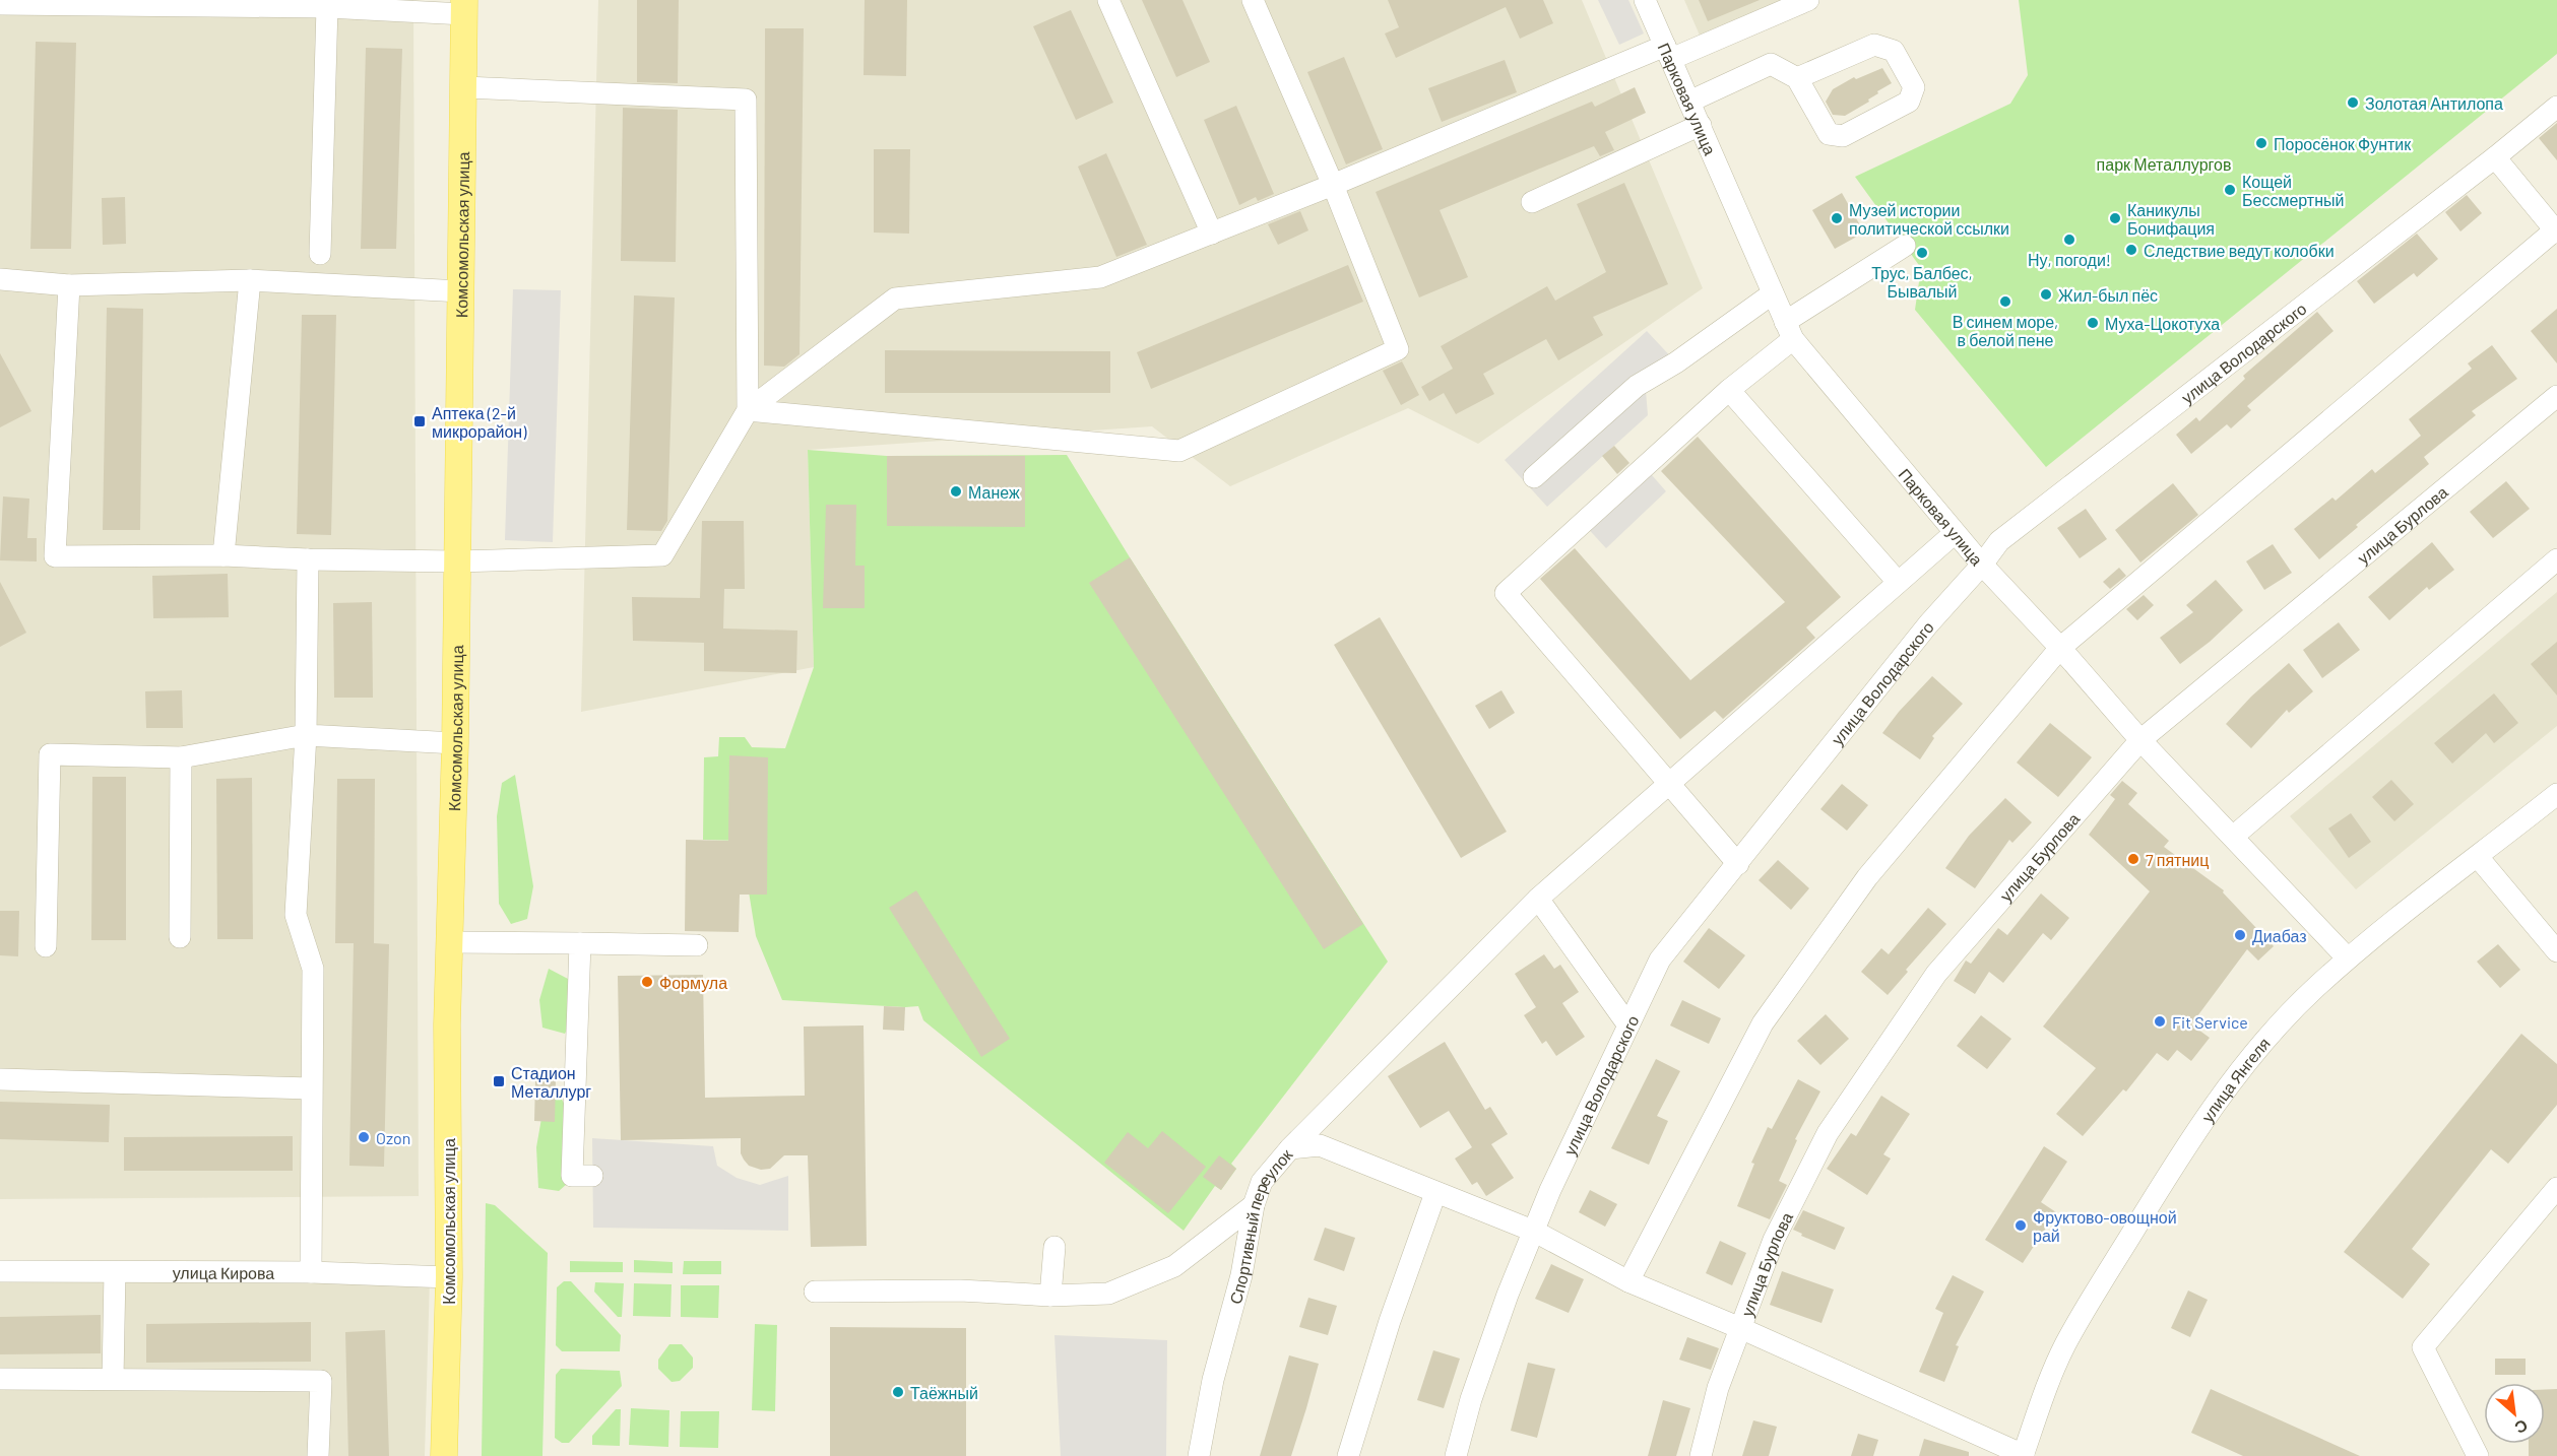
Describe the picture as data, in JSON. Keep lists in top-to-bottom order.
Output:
{
  "streets": {
    "main road": ["Комсомольская улица"],
    "street": [
      "Парковая улица",
      "улица Володарского",
      "улица Бурлова",
      "улица Янгеля",
      "Спортивный переулок",
      "улица Кирова"
    ]
  },
  "crossings": [
    ["Парковая улица", "улица Володарского"],
    ["Парковая улица", "улица Бурлова"],
    ["Парковая улица", "улица Янгеля"],
    ["Комсомольская улица", "улица Кирова"],
    ["улица Володарского", "Спортивный переулок"],
    ["улица Бурлова", "Спортивный переулок"],
    ["улица Янгеля", "Спортивный переулок"]
  ],
  "parks": ["парк Металлургов"],
  "places": {
    "other": [
      "Золотая Антилопа",
      "Поросёнок Фунтик",
      "Кощей Бессмертный",
      "Музей истории политической ссылки",
      "Каникулы Бонифация",
      "Ну, погоди!",
      "Следствие ведут колобки",
      "Трус, Балбес, Бывалый",
      "Жил-был пёс",
      "В синем море, в белой пене",
      "Муха-Цокотуха",
      "Манеж",
      "7 пятниц",
      "Диабаз",
      "Формула",
      "Fit Service",
      "Ozon",
      "Фруктово-овощной рай",
      "Таёжный"
    ],
    "transit": ["Аптека (2-й микрорайон)", "Стадион Металлург"]
  },
  "north": "bottom right"
}
